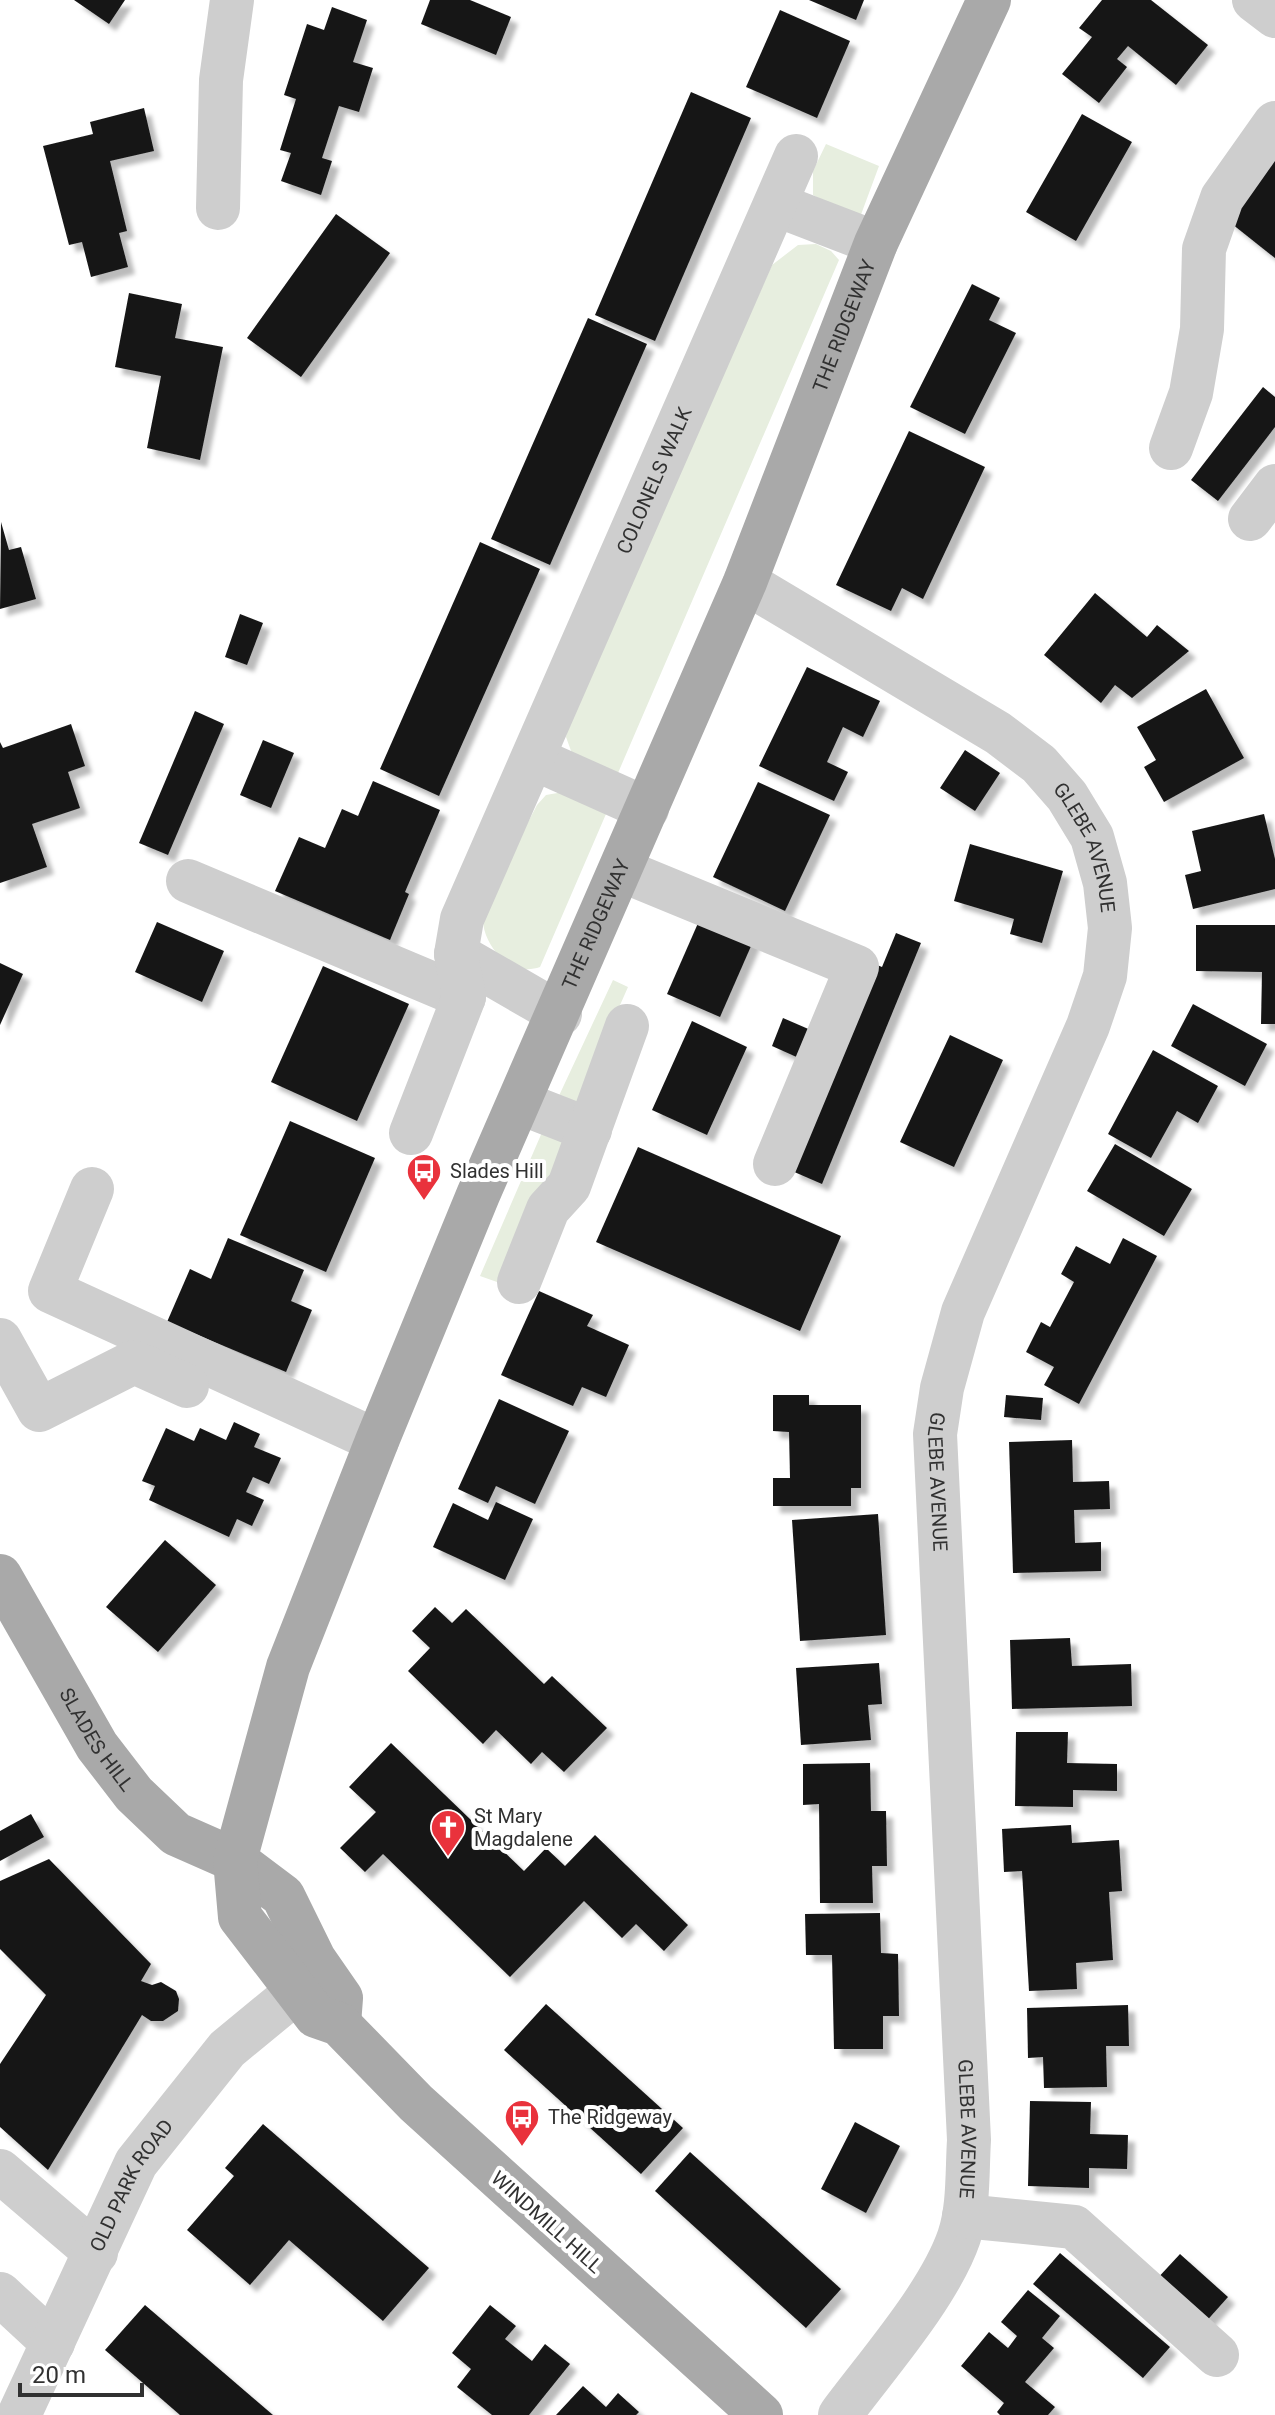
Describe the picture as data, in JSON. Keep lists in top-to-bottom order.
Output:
{
  "streets": {
    "main road": ["THE RIDGEWAY", "SLADES HILL", "WINDMILL HILL"],
    "street": ["COLONELS WALK", "GLEBE AVENUE", "OLD PARK ROAD"]
  },
  "crossings": [
    ["THE RIDGEWAY", "GLEBE AVENUE"],
    ["THE RIDGEWAY", "SLADES HILL"],
    ["THE RIDGEWAY", "WINDMILL HILL"],
    ["SLADES HILL", "WINDMILL HILL"],
    ["OLD PARK ROAD", "WINDMILL HILL"]
  ],
  "places": {
    "bus stop": ["Slades Hill", "The Ridgeway"],
    "church": ["St Mary Magdalene"]
  },
  "scale_bar": "20 m"
}
